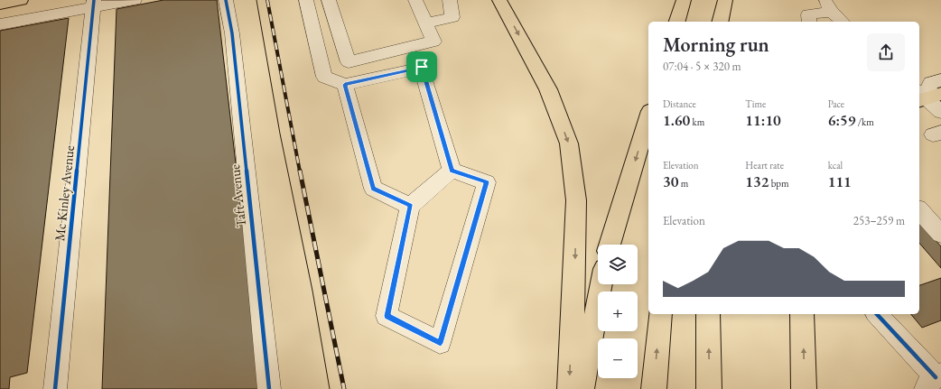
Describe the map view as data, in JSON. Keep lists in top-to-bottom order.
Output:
{
  "streets": {
    "street": ["Mc Kinley Avenue", "Taft Avenue"]
  },
  "page": {
    "heading": ["Morning run", "07:04 · 5 × 320 m"],
    "stats": [
      ["Distance", "1.60 km"],
      ["Time", "11:10"],
      ["Pace", "6:59 /km"],
      ["Elevation", "30 m"],
      ["Heart rate", "132 bpm"],
      ["kcal", "111"]
    ],
    "chart": ["Elevation", "253–259 m"],
    "map_buttons": ["+", "−"]
  }
}
